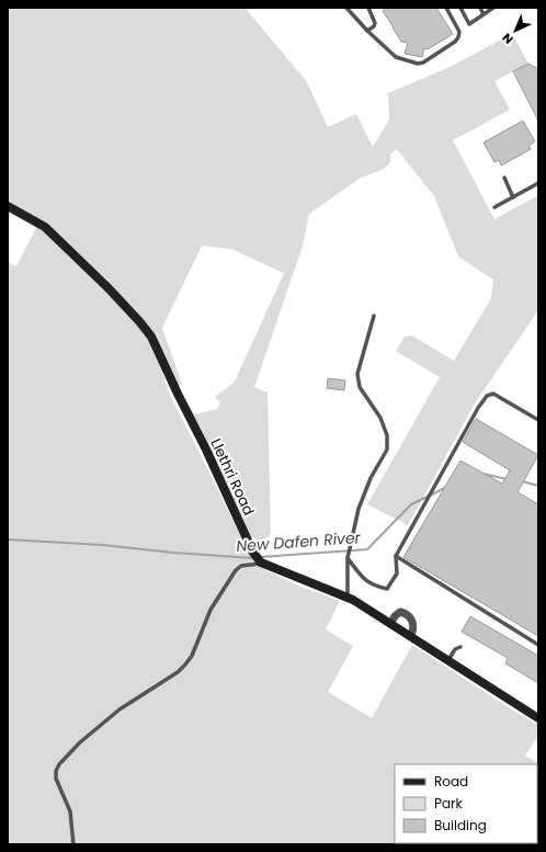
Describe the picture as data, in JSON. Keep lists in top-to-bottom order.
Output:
{
  "streets": {
    "street": ["Llethri Road"]
  },
  "water": ["New Dafen River"],
  "legend": ["Road", "Park", "Building"],
  "north": "bottom left"
}
